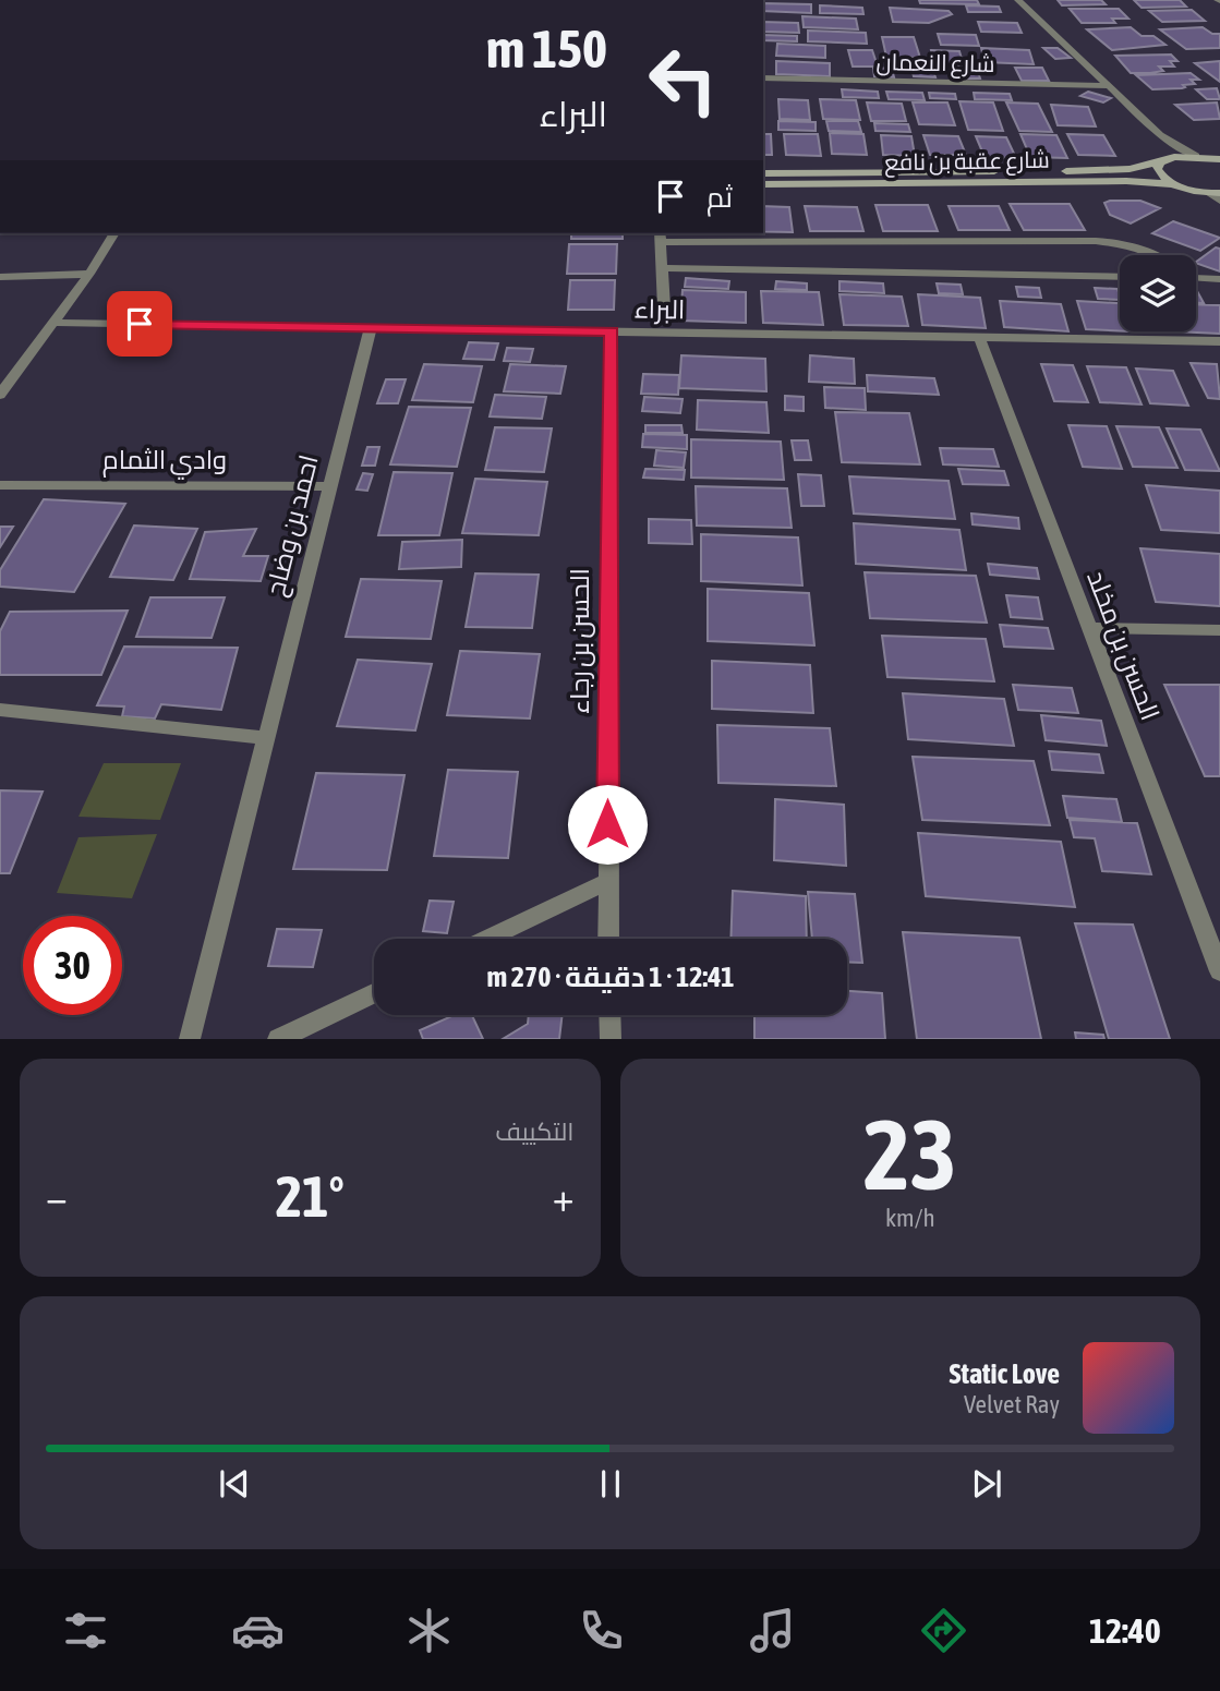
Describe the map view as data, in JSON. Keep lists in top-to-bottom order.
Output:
{
  "streets": {
    "street": [
      "شارع النعمان",
      "شارع عقبة بن نافع",
      "البراء",
      "وادي الثمام",
      "احمد بن وضاح",
      "الحسن بن رجاء",
      "الحسن بن مخلد"
    ]
  },
  "crossings": [
    ["البراء", "احمد بن وضاح"],
    ["البراء", "الحسن بن رجاء"],
    ["البراء", "الحسن بن مخلد"],
    ["وادي الثمام", "احمد بن وضاح"]
  ],
  "page": {
    "turn": ["150 m", "البراء"],
    "then": "ثم",
    "limit": "30",
    "trip": "12:41 · 1 دقيقة · 270 m",
    "tile": [
      ["23", "km/h"],
      "التكييف"
    ],
    "heat": ["−", "21°", "+"],
    "song": ["Static Love", "Velvet Ray"],
    "tabs": "12:40"
  }
}
